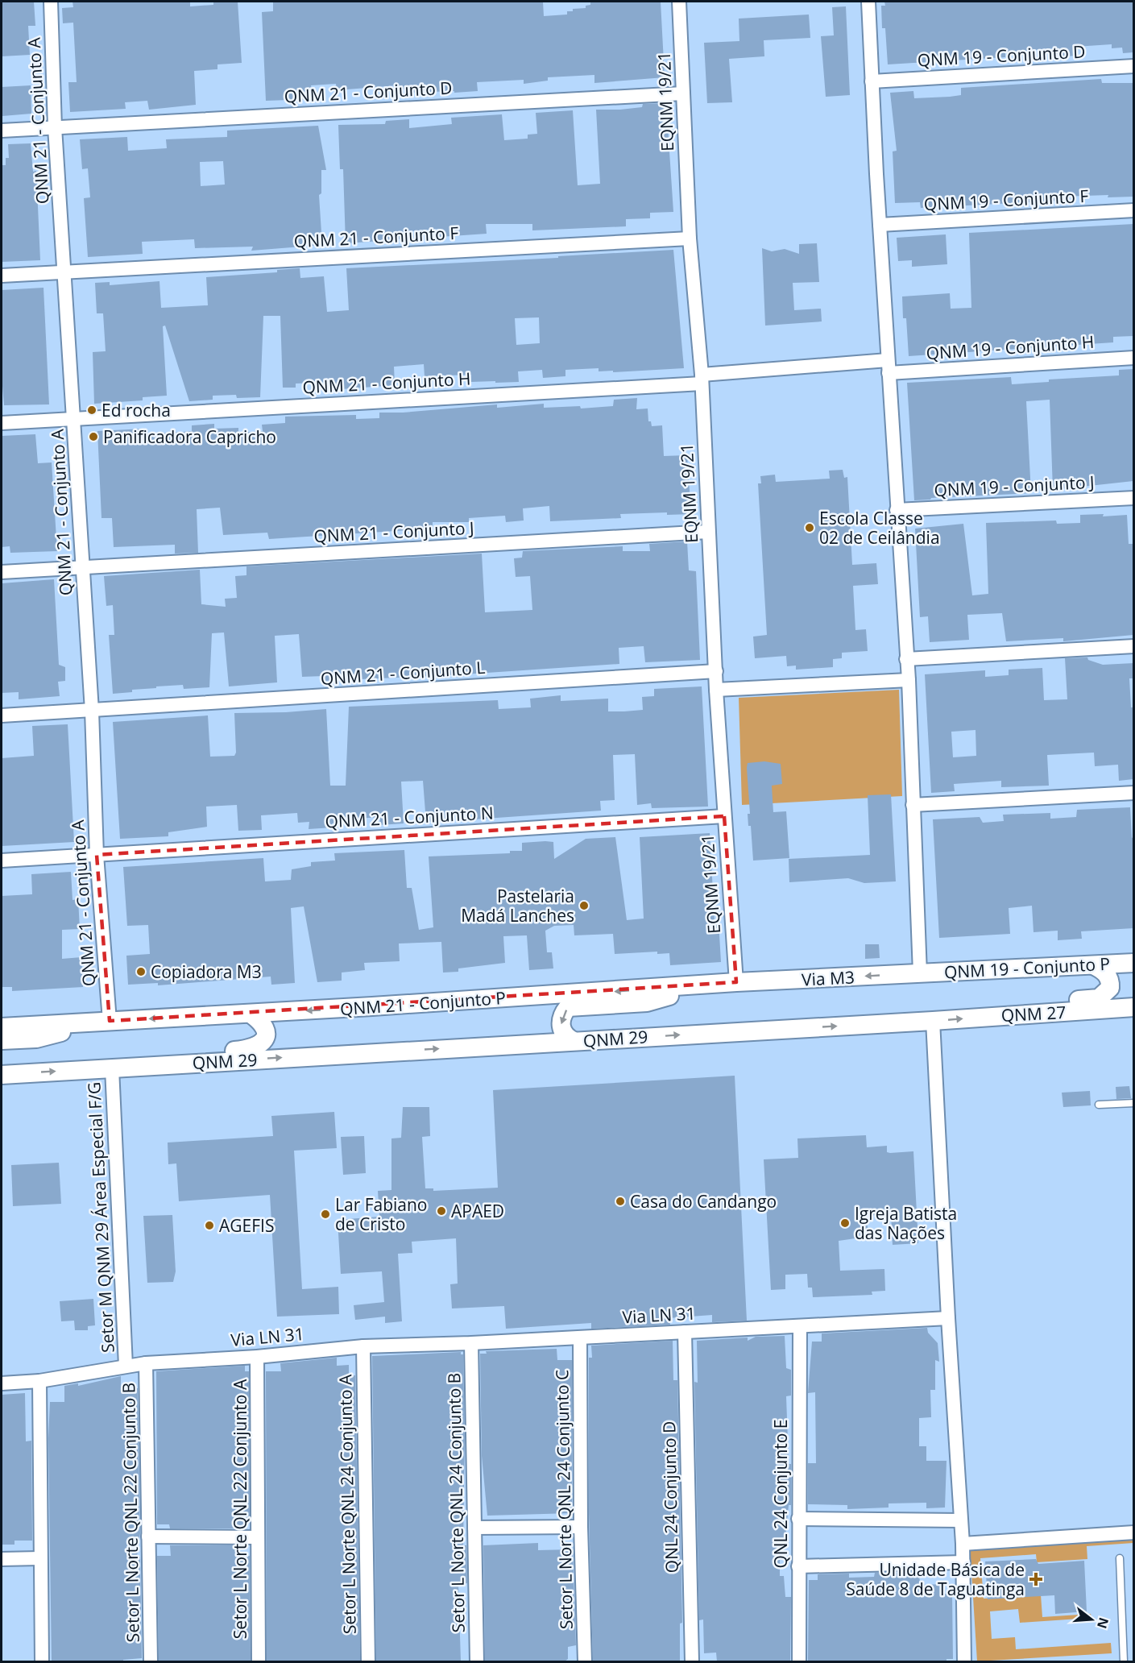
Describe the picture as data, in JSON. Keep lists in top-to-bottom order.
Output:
{
  "streets": {
    "main road": [
      "QNM 19 - Conjunto P",
      "Via M3",
      "QNM 21 - Conjunto P",
      "QNM 27",
      "QNM 29"
    ],
    "street": [
      "QNM 19 - Conjunto D",
      "QNM 21 - Conjunto D",
      "EQNM 19/21",
      "QNM 21 - Conjunto A",
      "QNM 19 - Conjunto F",
      "QNM 21 - Conjunto F",
      "QNM 19 - Conjunto H",
      "QNM 21 - Conjunto H",
      "QNM 19 - Conjunto J",
      "QNM 21 - Conjunto J",
      "QNM 21 - Conjunto L",
      "QNM 21 - Conjunto N",
      "Setor M QNM 29 Área Especial F/G",
      "Via LN 31",
      "QNL 24 Conjunto E",
      "QNL 24 Conjunto D",
      "Setor L Norte QNL 24 Conjunto C",
      "Setor L Norte QNL 24 Conjunto B",
      "Setor L Norte QNL 24 Conjunto A",
      "Setor L Norte QNL 22 Conjunto A",
      "Setor L Norte QNL 22 Conjunto B"
    ]
  },
  "crossings": [
    ["QNM 21 - Conjunto D", "EQNM 19/21"],
    ["QNM 21 - Conjunto D", "QNM 21 - Conjunto A"],
    ["EQNM 19/21", "QNM 21 - Conjunto F"],
    ["EQNM 19/21", "QNM 19 - Conjunto H"],
    ["EQNM 19/21", "QNM 21 - Conjunto H"],
    ["EQNM 19/21", "QNM 21 - Conjunto J"],
    ["EQNM 19/21", "QNM 21 - Conjunto L"],
    ["EQNM 19/21", "QNM 21 - Conjunto N"],
    ["EQNM 19/21", "Via M3"],
    ["EQNM 19/21", "QNM 21 - Conjunto P"],
    ["QNM 21 - Conjunto A", "QNM 21 - Conjunto F"],
    ["QNM 21 - Conjunto A", "QNM 21 - Conjunto H"],
    ["QNM 21 - Conjunto A", "QNM 21 - Conjunto J"],
    ["QNM 21 - Conjunto A", "QNM 21 - Conjunto L"],
    ["QNM 21 - Conjunto A", "QNM 21 - Conjunto N"],
    ["QNM 21 - Conjunto A", "QNM 21 - Conjunto P"],
    ["QNM 19 - Conjunto H", "QNM 21 - Conjunto H"],
    ["QNM 19 - Conjunto P", "Via M3"],
    ["Via M3", "QNM 21 - Conjunto P"],
    ["QNM 27", "QNM 29"],
    ["QNM 29", "Setor M QNM 29 Área Especial F/G"],
    ["Setor M QNM 29 Área Especial F/G", "Via LN 31"],
    ["Via LN 31", "QNL 24 Conjunto E"],
    ["Via LN 31", "QNL 24 Conjunto D"],
    ["Via LN 31", "Setor L Norte QNL 24 Conjunto C"],
    ["Via LN 31", "Setor L Norte QNL 24 Conjunto B"],
    ["Via LN 31", "Setor L Norte QNL 24 Conjunto A"],
    ["Via LN 31", "Setor L Norte QNL 22 Conjunto A"],
    ["Via LN 31", "Setor L Norte QNL 22 Conjunto B"]
  ],
  "one_way": ["Via M3", "QNM 21 - Conjunto P", "QNM 29"],
  "places": {
    "other": [
      "Ed rocha",
      "Panificadora Capricho",
      "Escola Classe 02 de Ceilândia",
      "Pastelaria Madá Lanches",
      "Copiadora M3",
      "Casa do Candango",
      "APAED",
      "Lar Fabiano de Cristo",
      "Igreja Batista das Nações",
      "AGEFIS"
    ],
    "health": ["Unidade Básica de Saúde 8 de Taguatinga"]
  },
  "north": "right"
}
